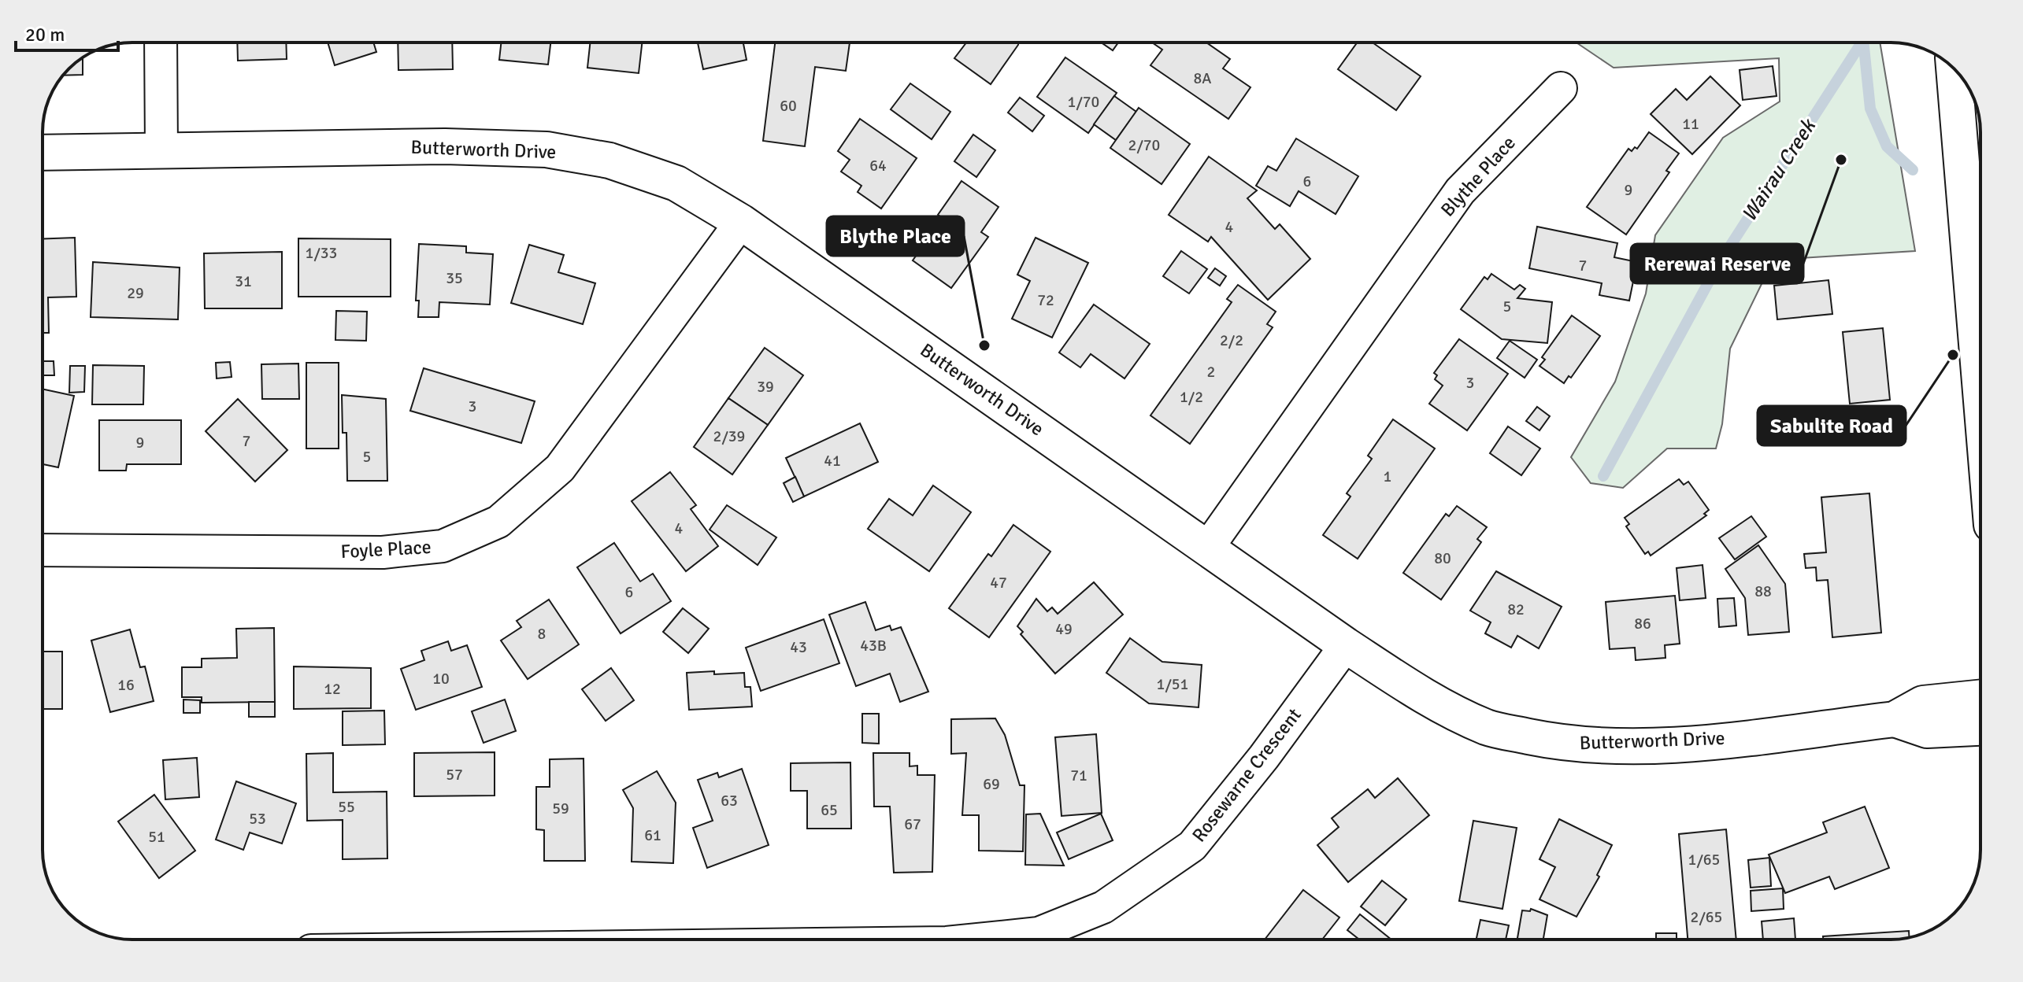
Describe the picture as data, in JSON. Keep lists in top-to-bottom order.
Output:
{
  "streets": {
    "street": [
      "Butterworth Drive",
      "Blythe Place",
      "Foyle Place",
      "Rosewarne Crescent"
    ]
  },
  "crossings": [
    ["Butterworth Drive", "Blythe Place"],
    ["Butterworth Drive", "Foyle Place"],
    ["Butterworth Drive", "Rosewarne Crescent"]
  ],
  "water": ["Wairau Creek"],
  "places": ["Rerewai Reserve", "Blythe Place", "Sabulite Road"],
  "house_numbers": [
    "8A",
    "1/70",
    "60",
    "11",
    "2/70",
    "64",
    "6",
    "9",
    "4",
    "1/33",
    "7",
    "35",
    "31",
    "29",
    "72",
    "5",
    "2/2",
    "2",
    "3",
    "39",
    "1/2",
    "3",
    "2/39",
    "7",
    "9",
    "5",
    "41",
    "1",
    "4",
    "80",
    "47",
    "88",
    "6",
    "82",
    "86",
    "49",
    "8",
    "43B",
    "43",
    "10",
    "1/51",
    "16",
    "12",
    "57",
    "71",
    "69",
    "63",
    "55",
    "59",
    "65",
    "53",
    "67",
    "61",
    "51",
    "1/65",
    "2/65"
  ],
  "scale_bar": "20 m"
}
